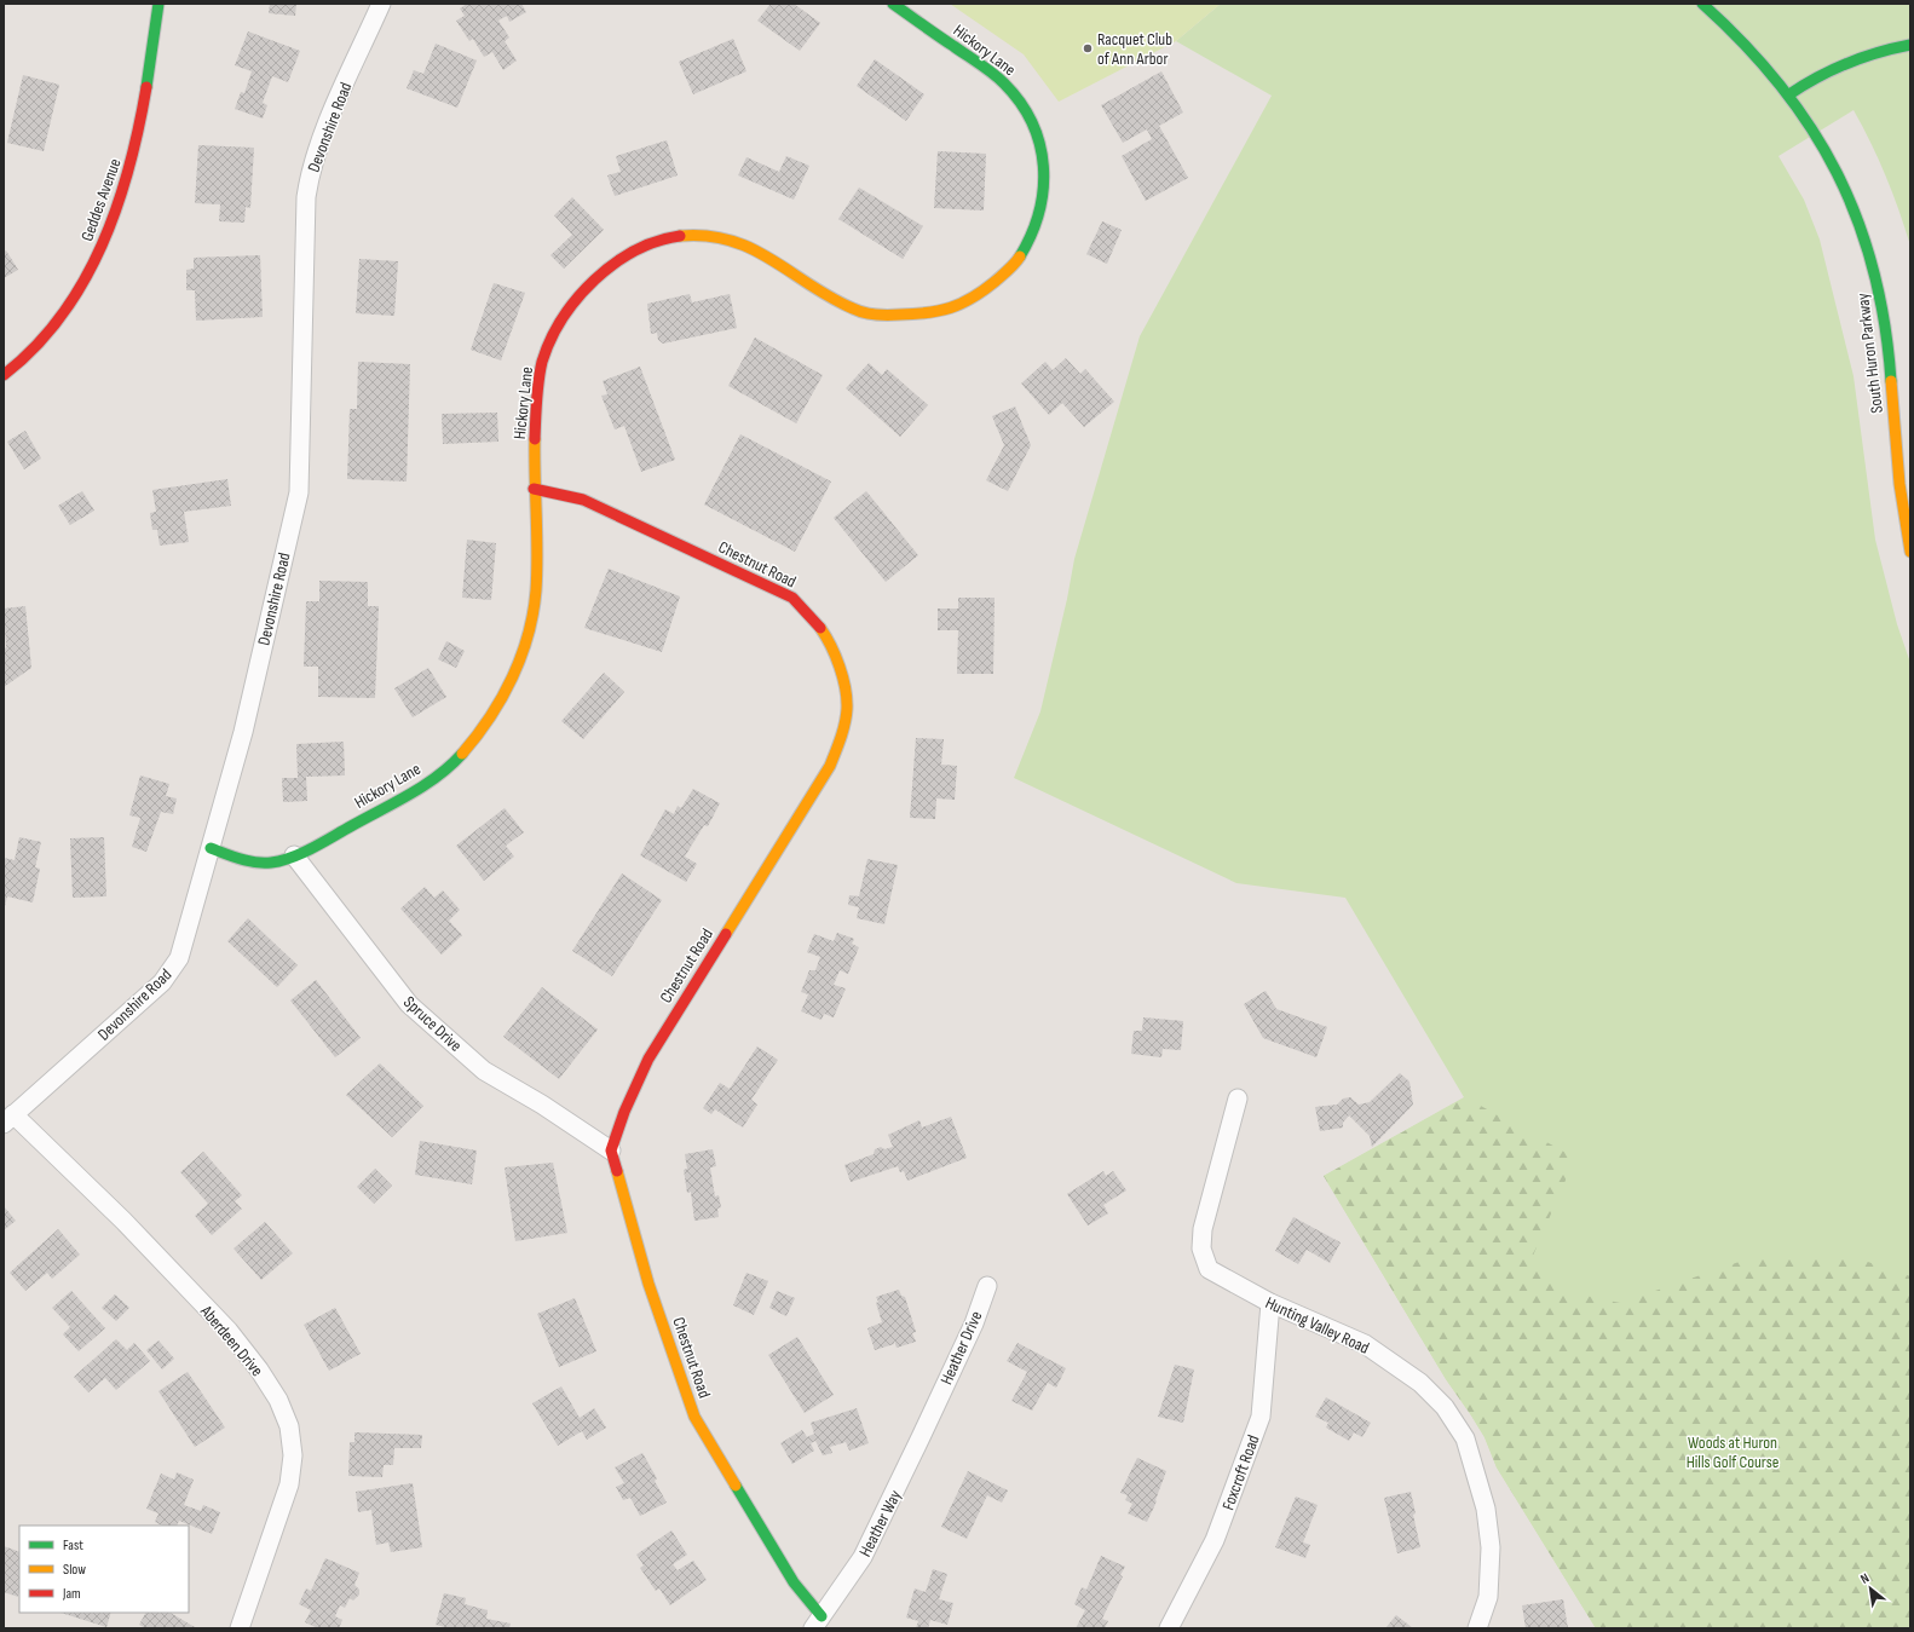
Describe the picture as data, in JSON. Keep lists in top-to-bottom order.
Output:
{
  "streets": {
    "street": [
      "Hickory Lane",
      "Devonshire Road",
      "Geddes Avenue",
      "South Huron Parkway",
      "Chestnut Road",
      "Spruce Drive",
      "Hunting Valley Road",
      "Aberdeen Drive",
      "Heather Drive",
      "Foxcroft Road",
      "Heather Way"
    ]
  },
  "crossings": [
    ["Hickory Lane", "Devonshire Road"],
    ["Hickory Lane", "Chestnut Road"],
    ["Hickory Lane", "Spruce Drive"],
    ["Devonshire Road", "Aberdeen Drive"],
    ["Chestnut Road", "Spruce Drive"],
    ["Chestnut Road", "Heather Way"],
    ["Hunting Valley Road", "Foxcroft Road"],
    ["Heather Drive", "Heather Way"]
  ],
  "parks": ["Woods at Huron Hills Golf Course"],
  "places": ["Racquet Club of Ann Arbor"],
  "legend": ["Fast", "Slow", "Jam"],
  "north": "top left"
}
